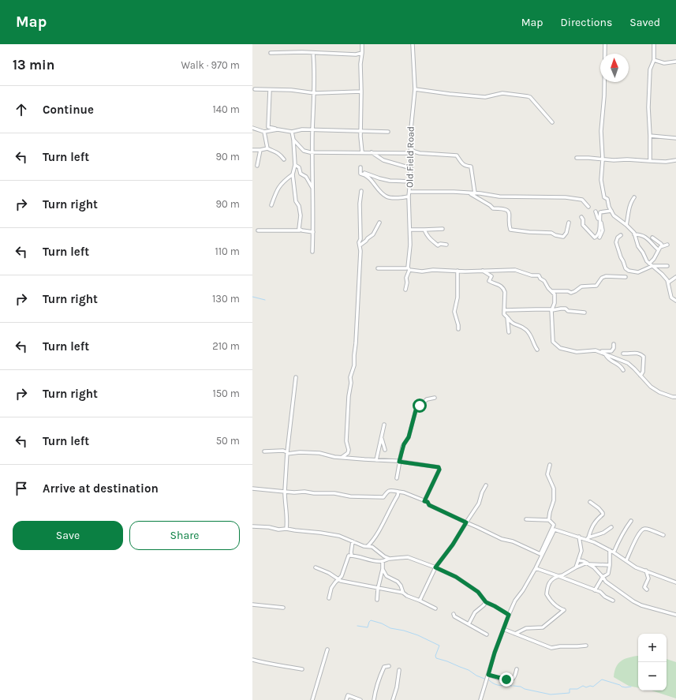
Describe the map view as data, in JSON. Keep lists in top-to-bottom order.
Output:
{
  "streets": {
    "street": ["Old Field Road"]
  },
  "north": "top",
  "page": {
    "header": "Map",
    "nav": ["Map", "Directions", "Saved"],
    "heading": ["13 min", "Walk · 970 m"],
    "list": [
      ["Continue", "140 m"],
      ["Turn left", "90 m"],
      ["Turn right", "90 m"],
      ["Turn left", "110 m"],
      ["Turn right", "130 m"],
      ["Turn left", "210 m"],
      ["Turn right", "150 m"],
      ["Turn left", "50 m"],
      "Arrive at destination"
    ],
    "buttons": ["Save", "Share"],
    "map_buttons": ["+", "−"]
  }
}
